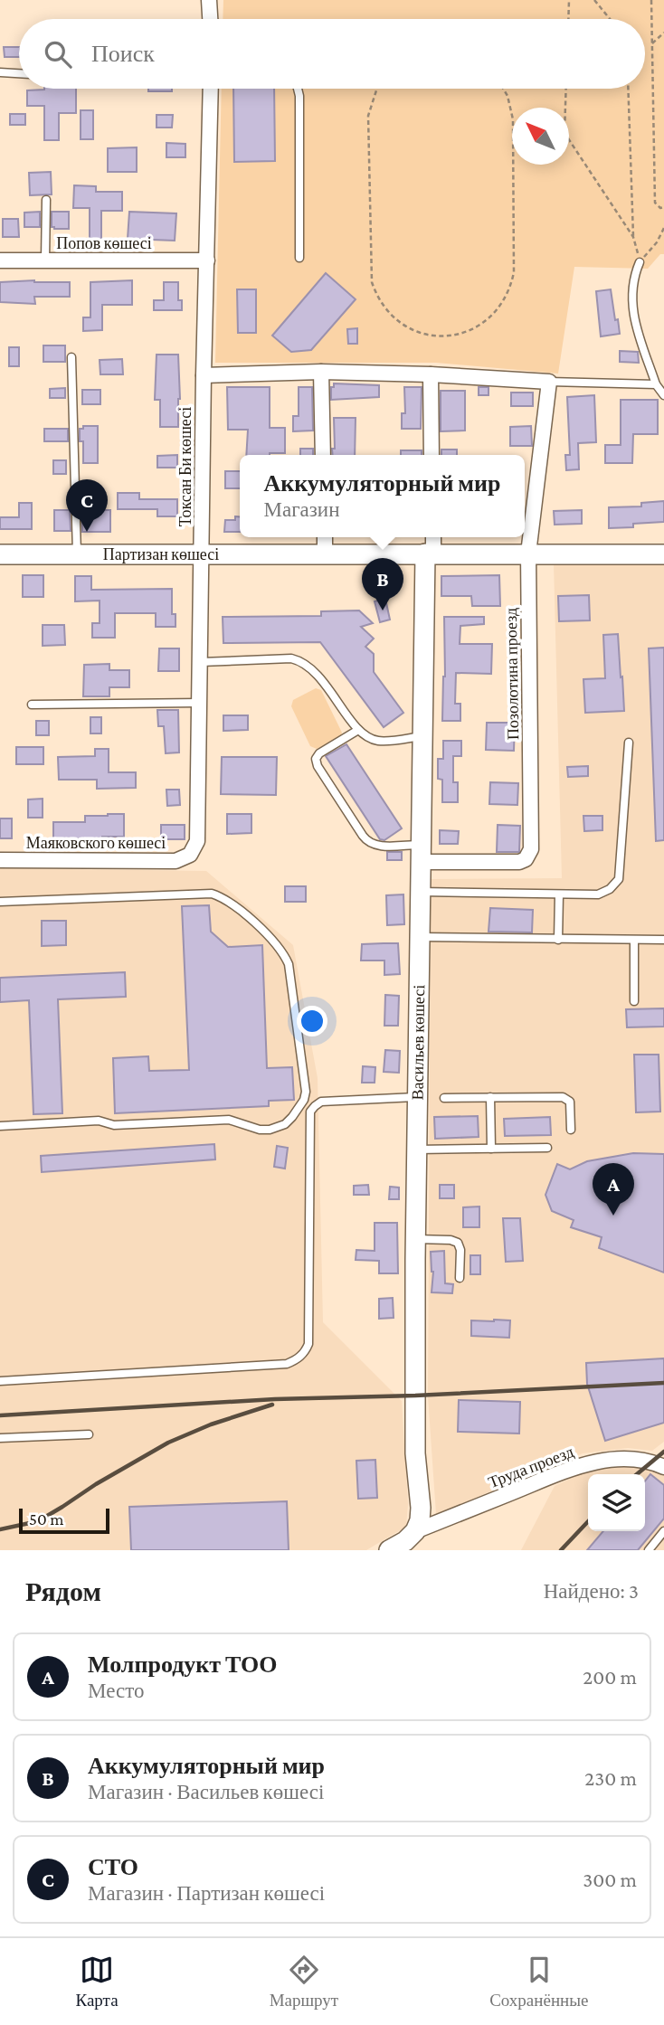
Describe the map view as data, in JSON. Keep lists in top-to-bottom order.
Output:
{
  "streets": {
    "street": [
      "Попов көшесі",
      "Токсан Би көшесі",
      "Партизан көшесі",
      "Позолотина проезд",
      "Маяковского көшесі",
      "Васильев көшесі",
      "Труда проезд"
    ]
  },
  "crossings": [
    ["Попов көшесі", "Токсан Би көшесі"],
    ["Токсан Би көшесі", "Партизан көшесі"],
    ["Токсан Би көшесі", "Маяковского көшесі"],
    ["Партизан көшесі", "Позолотина проезд"],
    ["Партизан көшесі", "Васильев көшесі"],
    ["Позолотина проезд", "Васильев көшесі"],
    ["Васильев көшесі", "Труда проезд"]
  ],
  "scale_bar": "50 m",
  "north": "top left",
  "page": {
    "search": "Поиск",
    "popup": ["Аккумуляторный мир", "Магазин"],
    "pins": ["C", "B", "A"],
    "scale": "50 m",
    "heading": ["Рядом", "Найдено: 3"],
    "list": [
      {
        "mark": "A",
        "name": "Молпродукт ТОО",
        "note": "Место",
        "value": "200 m"
      },
      {
        "mark": "B",
        "name": "Аккумуляторный мир",
        "note": "Магазин · Васильев көшесі",
        "value": "230 m"
      },
      {
        "mark": "C",
        "name": "СТО",
        "note": "Магазин · Партизан көшесі",
        "value": "300 m"
      }
    ],
    "nav": ["Карта", "Маршрут", "Сохранённые"]
  }
}
